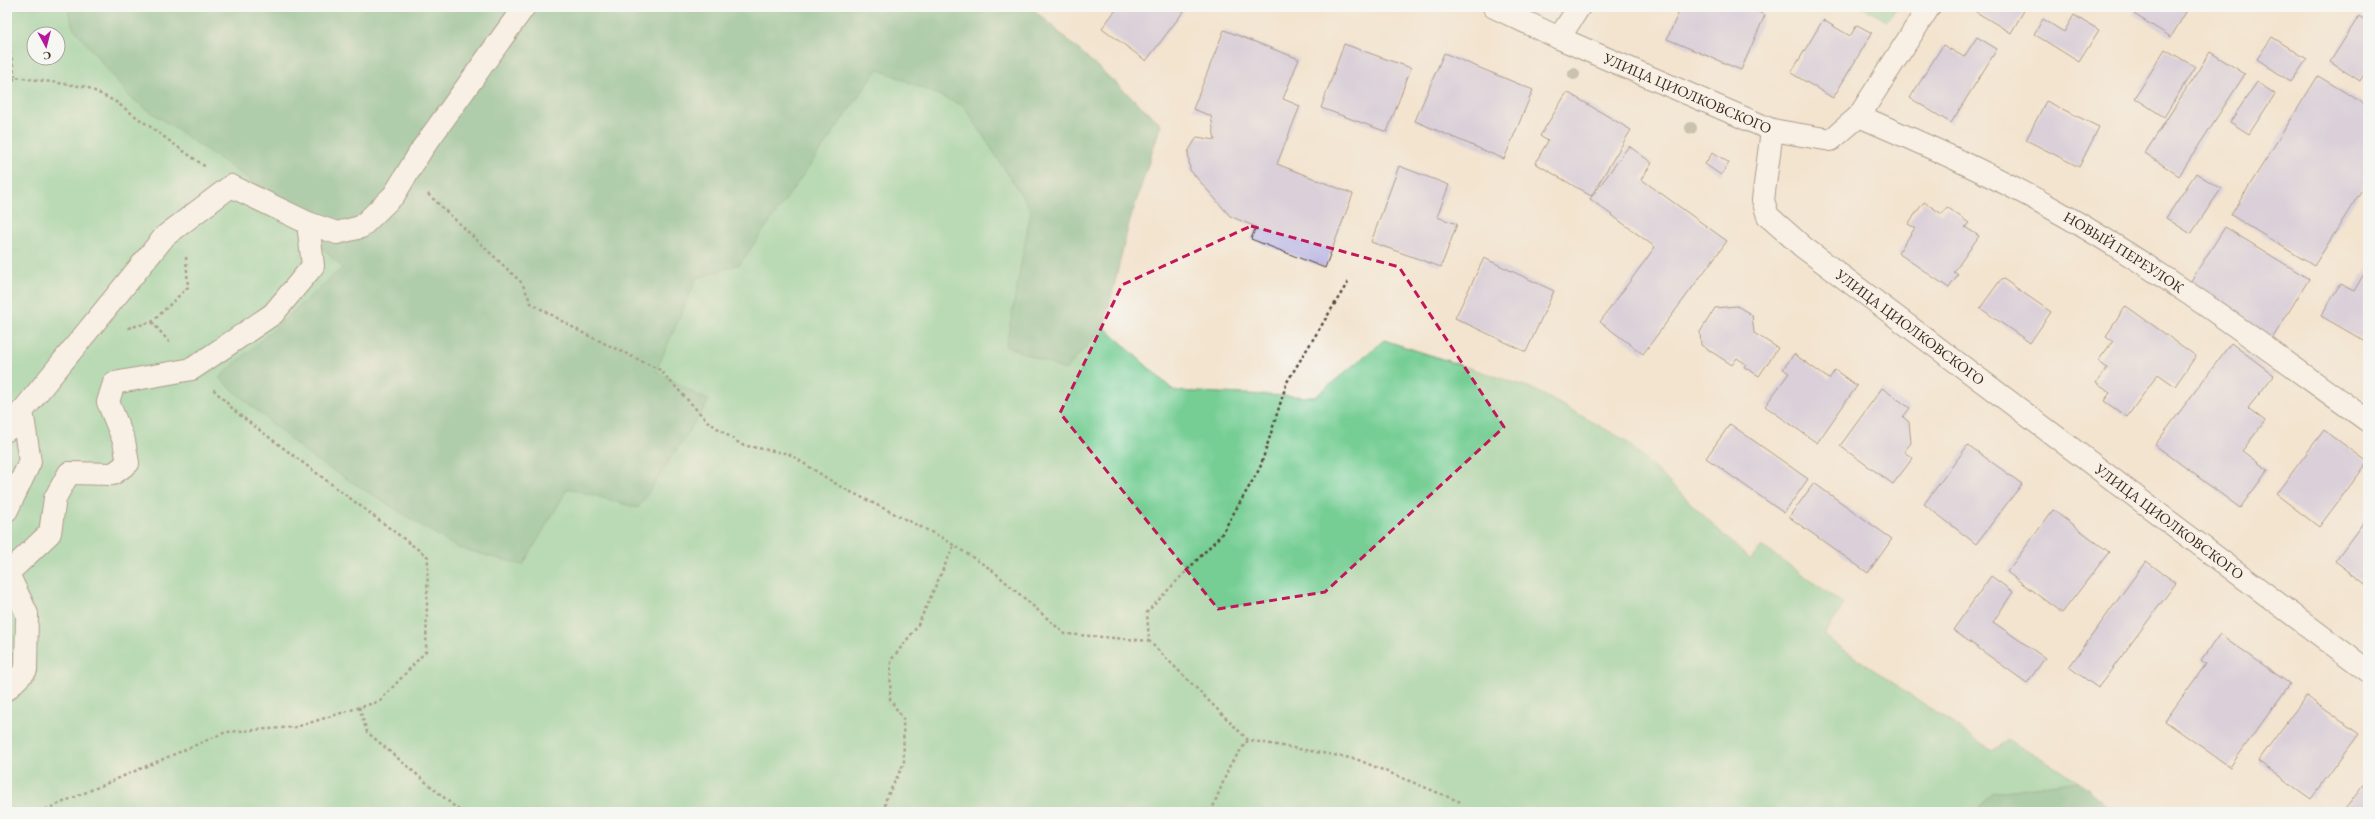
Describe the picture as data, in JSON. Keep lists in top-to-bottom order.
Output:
{
  "streets": {
    "street": ["УЛИЦА ЦИОЛКОВСКОГО", "НОВЫЙ ПЕРЕУЛОК"]
  },
  "north": "bottom"
}
